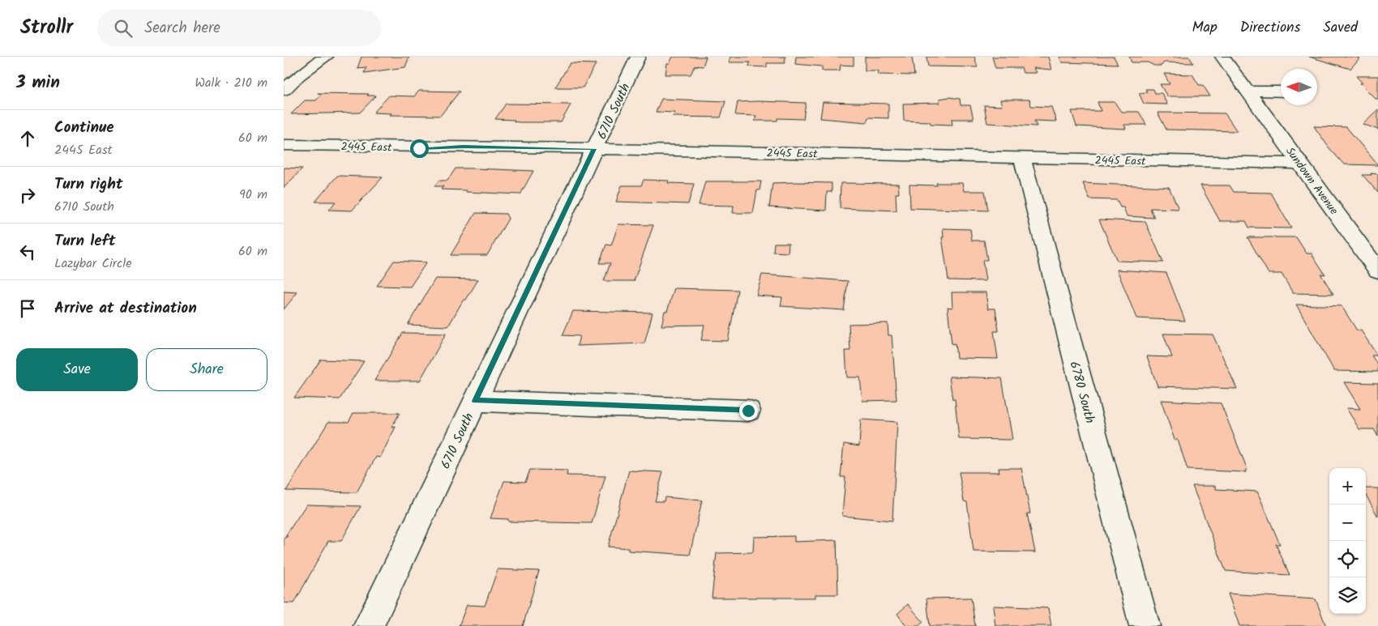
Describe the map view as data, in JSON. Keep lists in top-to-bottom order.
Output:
{
  "streets": {
    "street": [
      "6710 South",
      "2445 East",
      "Sundown Avenue",
      "6780 South"
    ]
  },
  "crossings": [
    ["6710 South", "2445 East"],
    ["2445 East", "Sundown Avenue"],
    ["2445 East", "6780 South"]
  ],
  "north": "left",
  "page": {
    "header": "Strollr",
    "search": "Search here",
    "nav": ["Map", "Directions", "Saved"],
    "heading": ["3 min", "Walk · 210 m"],
    "list": [
      ["Continue", "2445 East", "60 m"],
      ["Turn right", "6710 South", "90 m"],
      ["Turn left", "Lazybar Circle", "60 m"],
      "Arrive at destination"
    ],
    "buttons": ["Save", "Share"],
    "map_buttons": ["+", "−"]
  }
}
